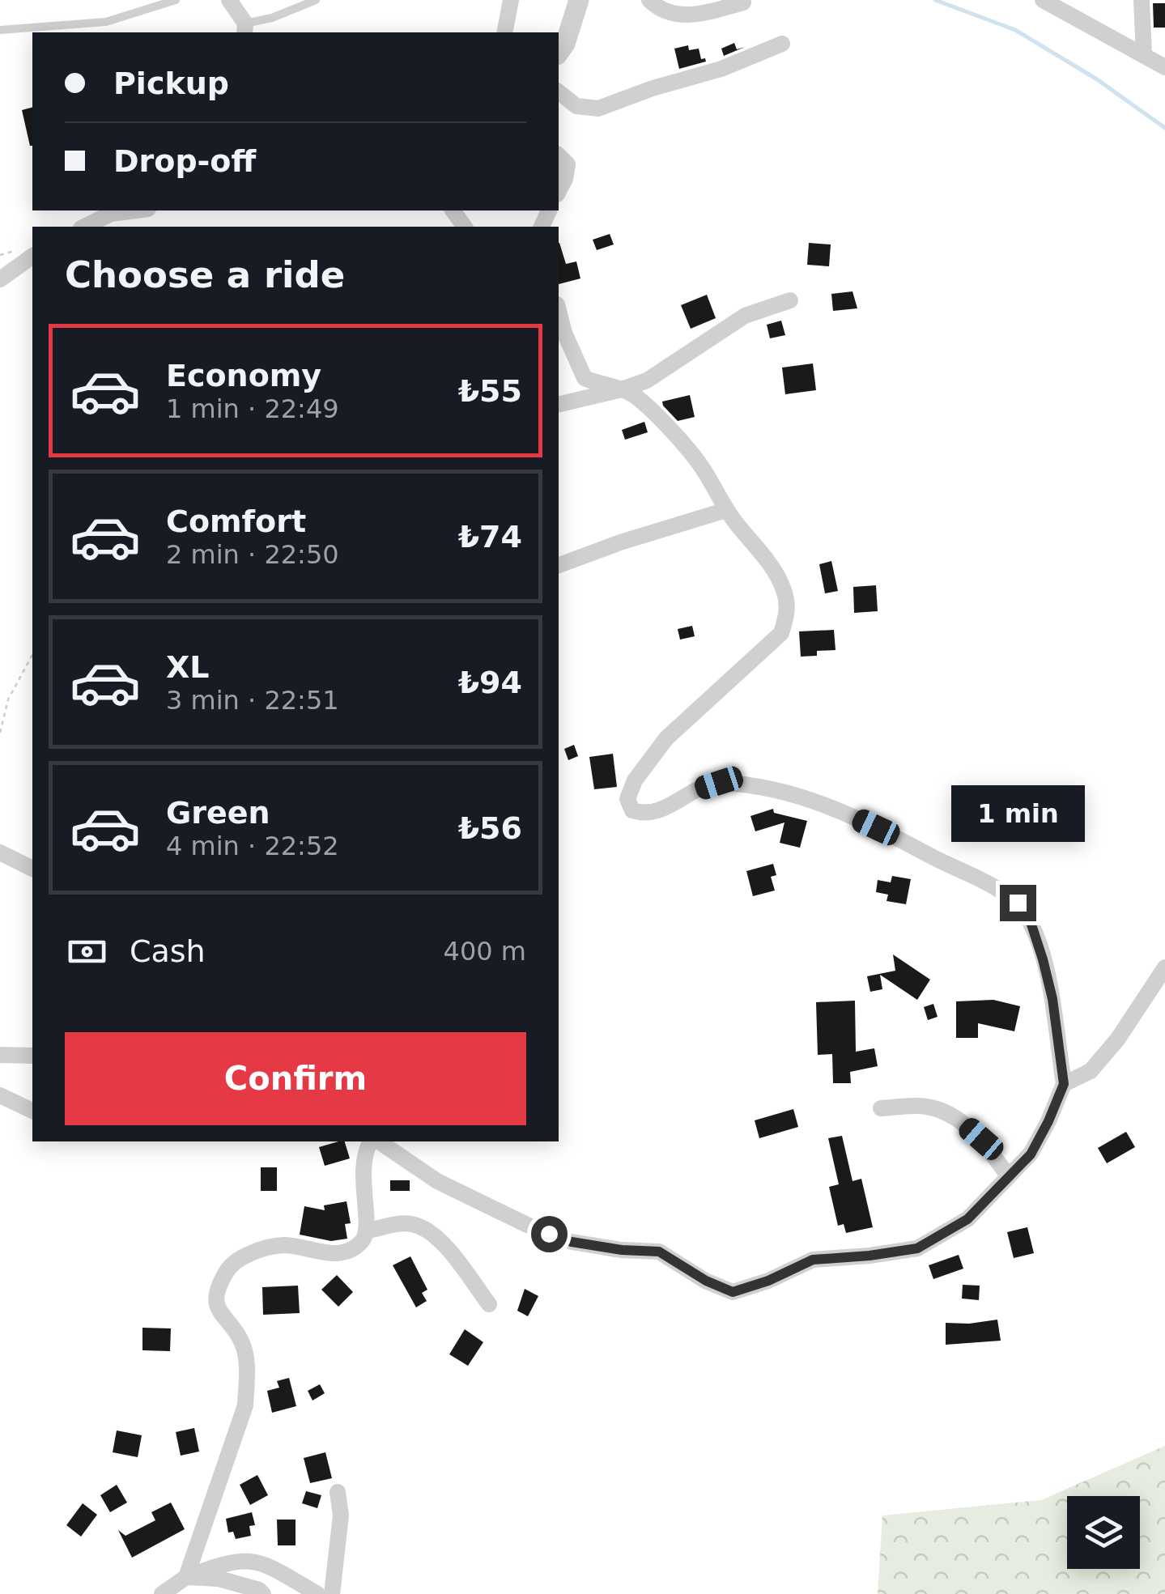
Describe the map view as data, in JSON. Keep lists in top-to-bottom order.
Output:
{
  "page": {
    "banner": ["Pickup", "Drop-off"],
    "heading": "Choose a ride",
    "list": [
      {
        "name": "Economy",
        "note": "1 min · 22:49",
        "value": "₺55"
      },
      {
        "name": "Comfort",
        "note": "2 min · 22:50",
        "value": "₺74"
      },
      {
        "name": "XL",
        "note": "3 min · 22:51",
        "value": "₺94"
      },
      {
        "name": "Green",
        "note": "4 min · 22:52",
        "value": "₺56"
      }
    ],
    "bubble": "1 min",
    "pay": ["Cash", "400 m"],
    "buttons": "Confirm"
  }
}
